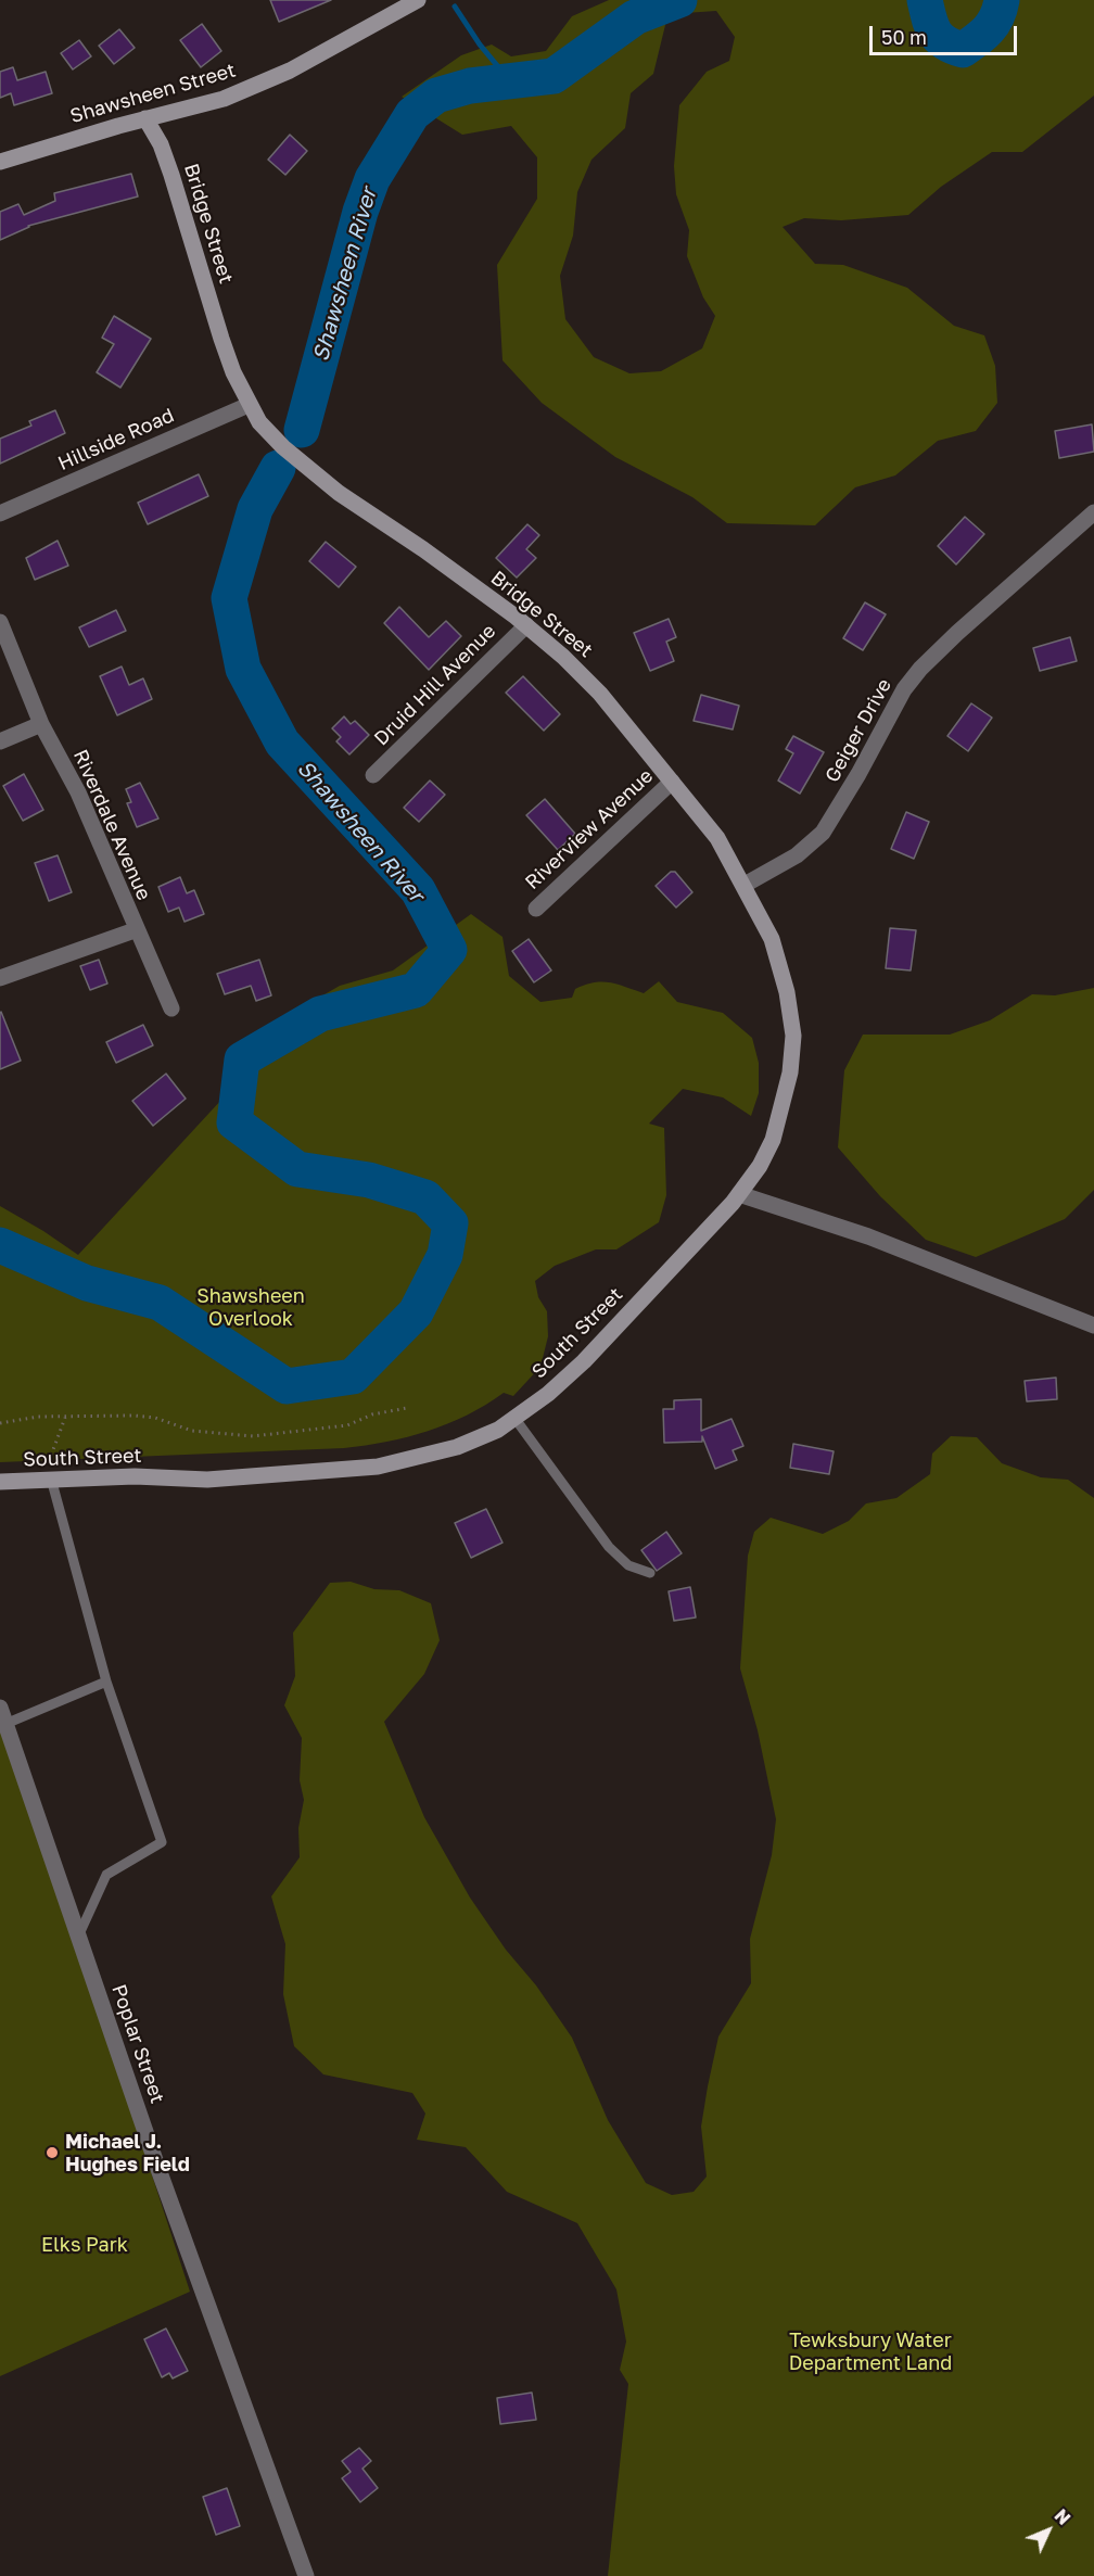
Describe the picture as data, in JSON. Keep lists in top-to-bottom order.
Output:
{
  "streets": {
    "street": [
      "Shawsheen Street",
      "Bridge Street",
      "Hillside Road",
      "Druid Hill Avenue",
      "Geiger Drive",
      "Riverdale Avenue",
      "Riverview Avenue",
      "South Street",
      "Poplar Street"
    ]
  },
  "crossings": [
    ["Shawsheen Street", "Bridge Street"],
    ["Bridge Street", "Hillside Road"],
    ["Bridge Street", "Druid Hill Avenue"],
    ["Bridge Street", "Geiger Drive"],
    ["Bridge Street", "Riverview Avenue"],
    ["Bridge Street", "South Street"]
  ],
  "water": ["Shawsheen River"],
  "parks": ["Shawsheen Overlook", "Elks Park", "Tewksbury Water Department Land"],
  "places": ["Michael J. Hughes Field"],
  "scale_bar": "50 m",
  "north": "top right"
}
